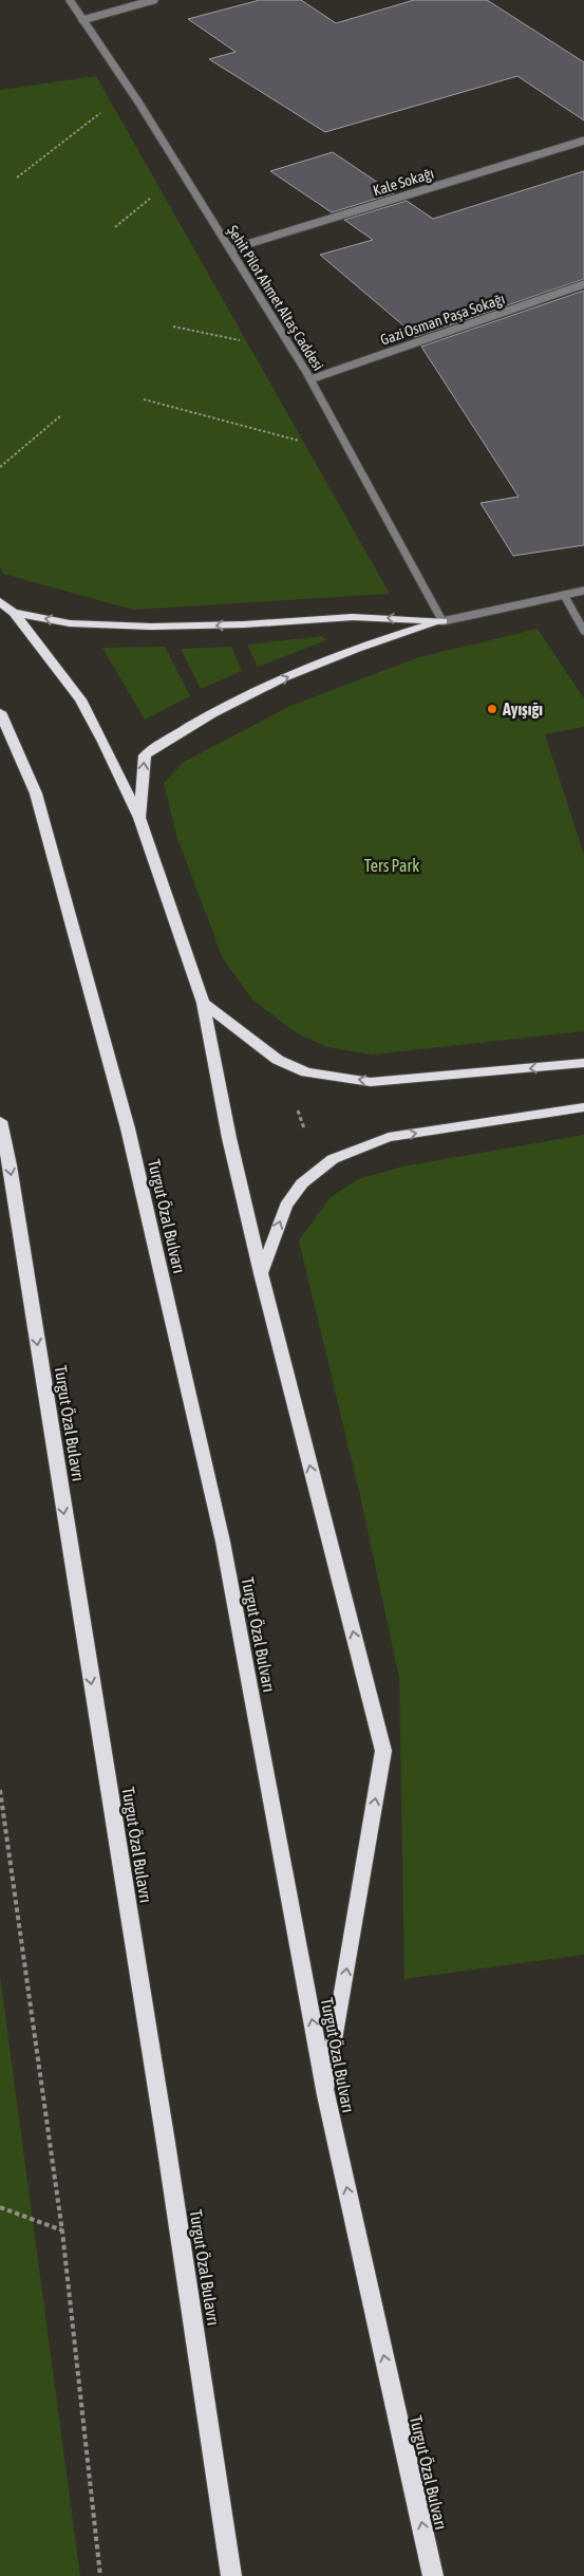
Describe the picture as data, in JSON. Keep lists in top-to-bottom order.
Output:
{
  "streets": {
    "highway": ["Turgut Özal Bulvarı", "Turgut Özal Bulavrı"],
    "street": ["Kale Sokağı", "Şehit Pilot Ahmet Altaş Caddesi", "Gazi Osman Paşa Sokağı"]
  },
  "crossings": [
    ["Kale Sokağı", "Şehit Pilot Ahmet Altaş Caddesi"],
    ["Şehit Pilot Ahmet Altaş Caddesi", "Gazi Osman Paşa Sokağı"]
  ],
  "one_way": ["Turgut Özal Bulavrı"],
  "parks": ["Ters Park"],
  "places": ["Ayışığı"]
}
